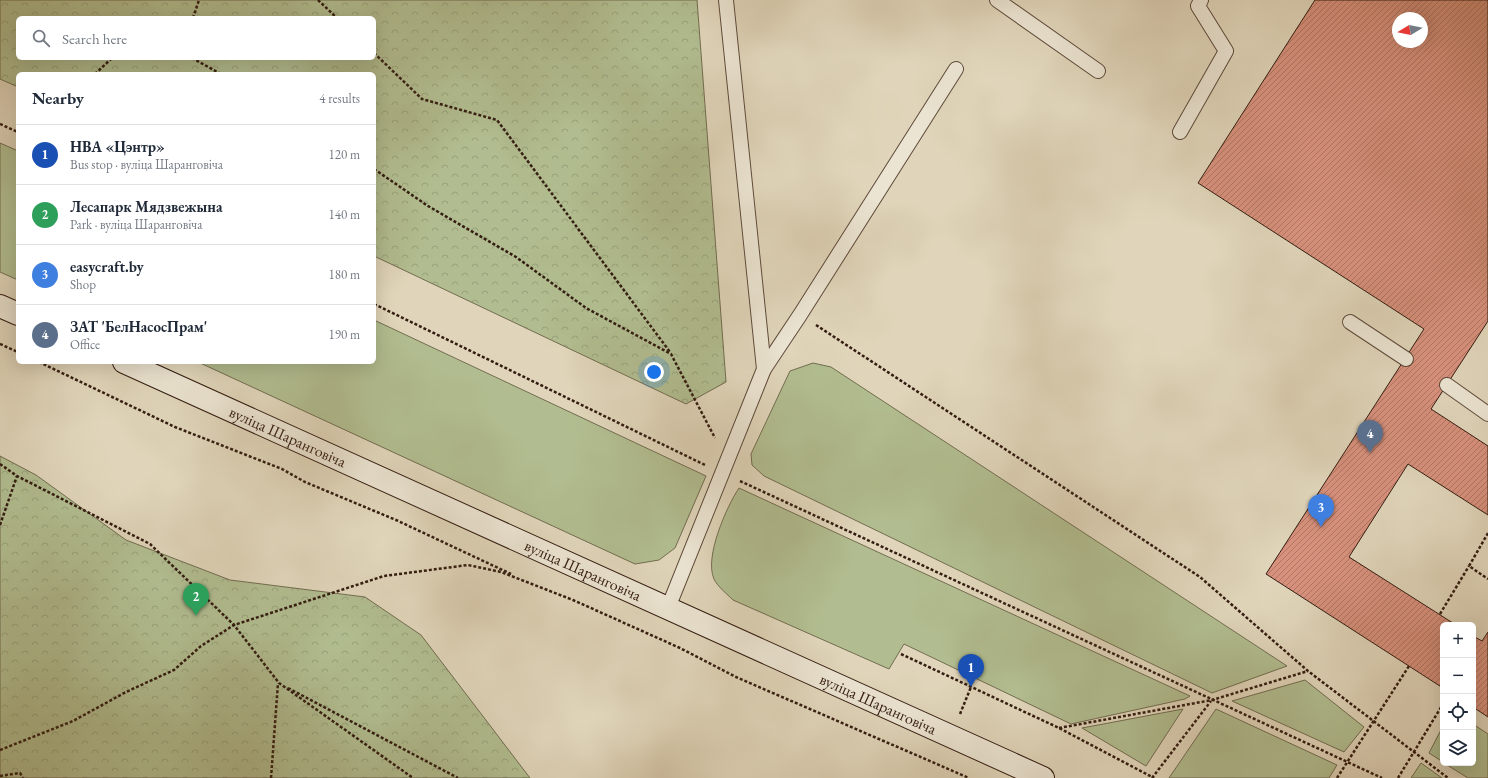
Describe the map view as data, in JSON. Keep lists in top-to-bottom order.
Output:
{
  "streets": {
    "main road": ["вуліца Шаранговіча"]
  },
  "north": "left",
  "page": {
    "search": "Search here",
    "heading": ["Nearby", "4 results"],
    "list": [
      {
        "mark": "1",
        "name": "НВА «Цэнтр»",
        "note": "Bus stop · вуліца Шаранговіча",
        "value": "120 m"
      },
      {
        "mark": "2",
        "name": "Лесапарк Мядзвежына",
        "note": "Park · вуліца Шаранговіча",
        "value": "140 m"
      },
      {
        "mark": "3",
        "name": "easycraft.by",
        "note": "Shop",
        "value": "180 m"
      },
      {
        "mark": "4",
        "name": "ЗАТ 'БелНасосПрам'",
        "note": "Office",
        "value": "190 m"
      }
    ],
    "pins": [
      "4",
      "3",
      "2",
      "1"
    ],
    "map_buttons": ["+", "−"]
  }
}
